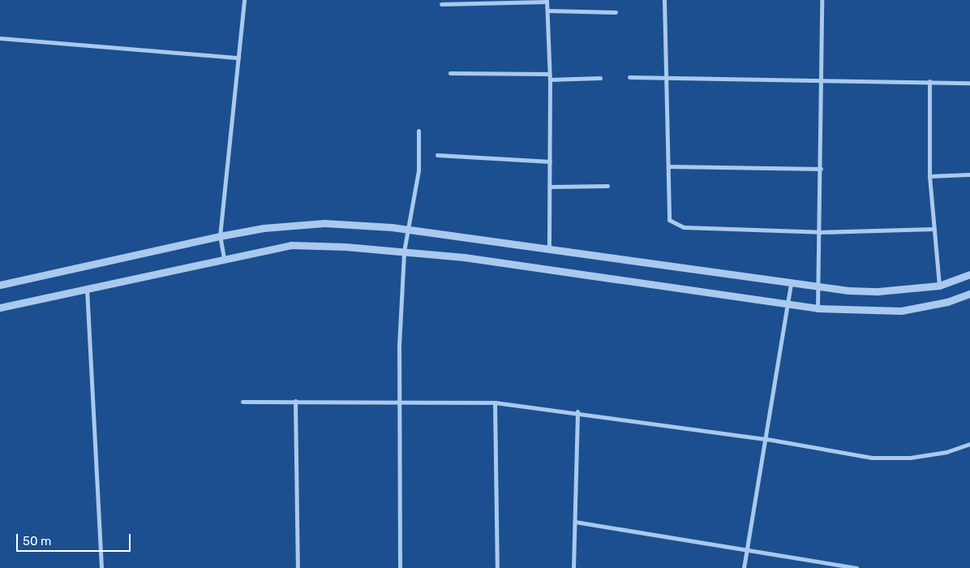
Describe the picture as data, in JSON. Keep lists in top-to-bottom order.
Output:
{
  "scale_bar": "50 m"
}
